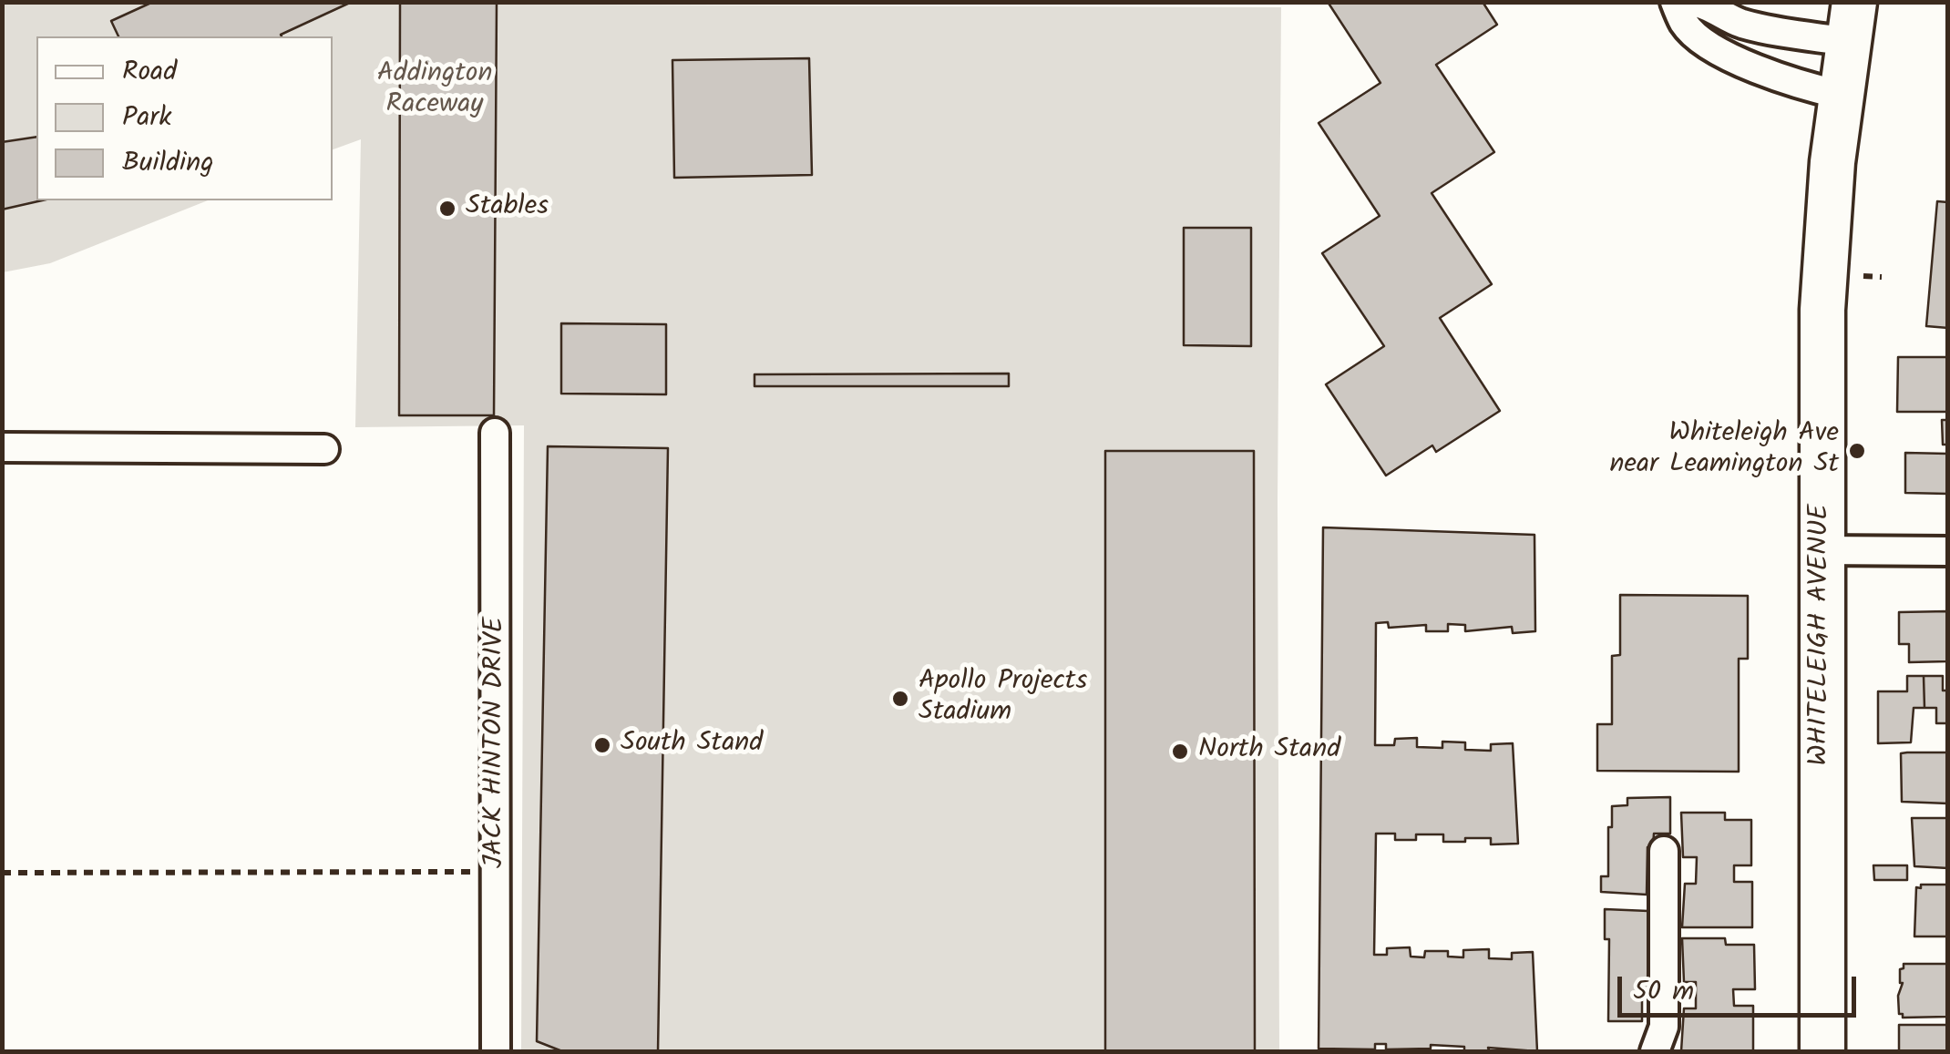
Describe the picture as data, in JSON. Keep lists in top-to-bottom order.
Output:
{
  "streets": {
    "main road": ["WHITELEIGH AVENUE"],
    "street": ["JACK HINTON DRIVE"]
  },
  "parks": ["Addington Raceway"],
  "places": [
    "Stables",
    "Whiteleigh Ave near Leamington St",
    "Apollo Projects Stadium",
    "South Stand",
    "North Stand"
  ],
  "legend": ["Road", "Park", "Building"],
  "scale_bar": "50 m"
}
